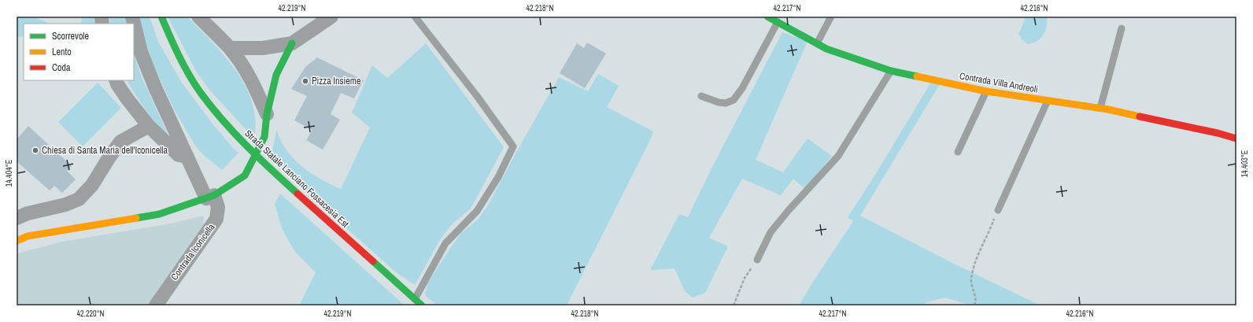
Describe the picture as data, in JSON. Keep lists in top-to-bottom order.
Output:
{
  "streets": {
    "street": ["Contrada Villa Andreoli", "Strada Statale Lanciano Fossacesia Est", "Contrada Iconicella"]
  },
  "places": ["Pizza Insieme", "Chiesa di Santa Maria dell'Iconicella"],
  "legend": ["Scorrevole", "Lento", "Coda"],
  "coordinates": [
    "42.219°N",
    "42.218°N",
    "42.217°N",
    "42.216°N",
    "14.403°E",
    "14.404°E",
    "42.220°N"
  ]
}
